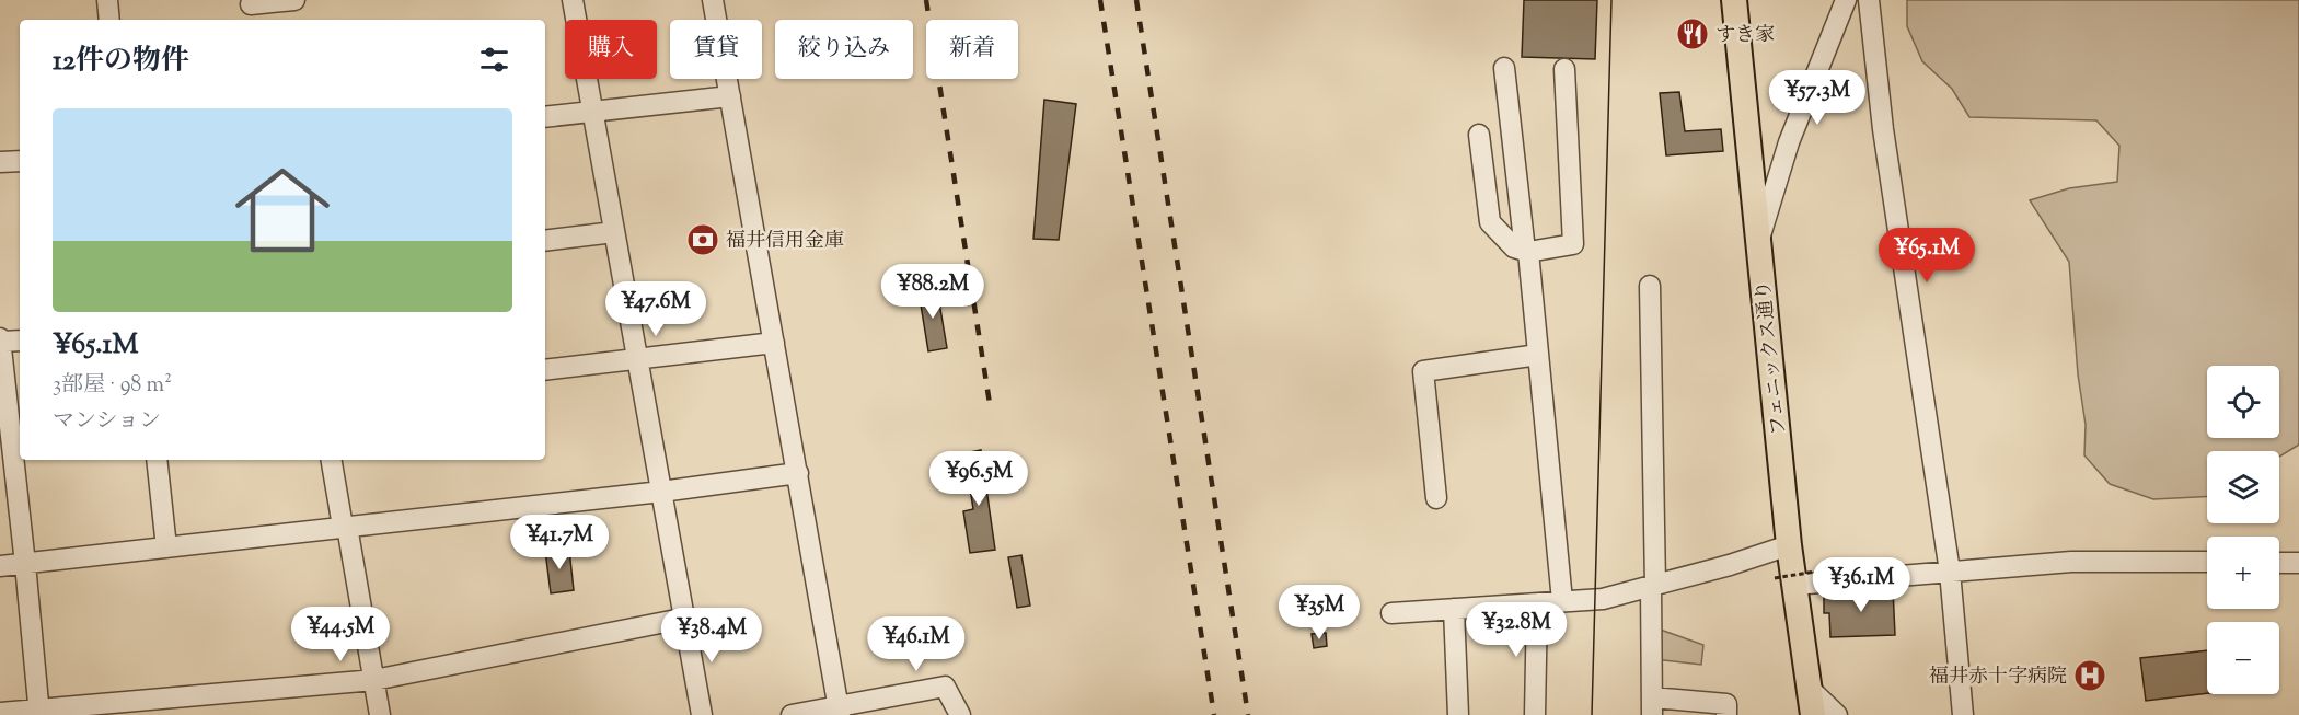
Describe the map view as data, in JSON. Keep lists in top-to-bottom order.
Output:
{
  "streets": {
    "main road": ["フェニックス通り"]
  },
  "places": {
    "restaurant": ["すき家"],
    "bank": ["福井信用金庫"],
    "hospital": ["福井赤十字病院"]
  },
  "page": {
    "chip": [
      "購入",
      "賃貸",
      "絞り込み",
      "新着"
    ],
    "heading": "12件の物件",
    "price": [
      "¥57.3M",
      "¥65.1M",
      "¥88.2M",
      "¥47.6M",
      "¥96.5M",
      "¥41.7M",
      "¥36.1M",
      "¥35M",
      "¥32.8M",
      "¥44.5M",
      "¥38.4M",
      "¥46.1M"
    ],
    "list": [
      {
        "name": "¥65.1M",
        "note": "3部屋 · 98 m² · マンション"
      }
    ],
    "map_buttons": ["+", "−"]
  }
}
